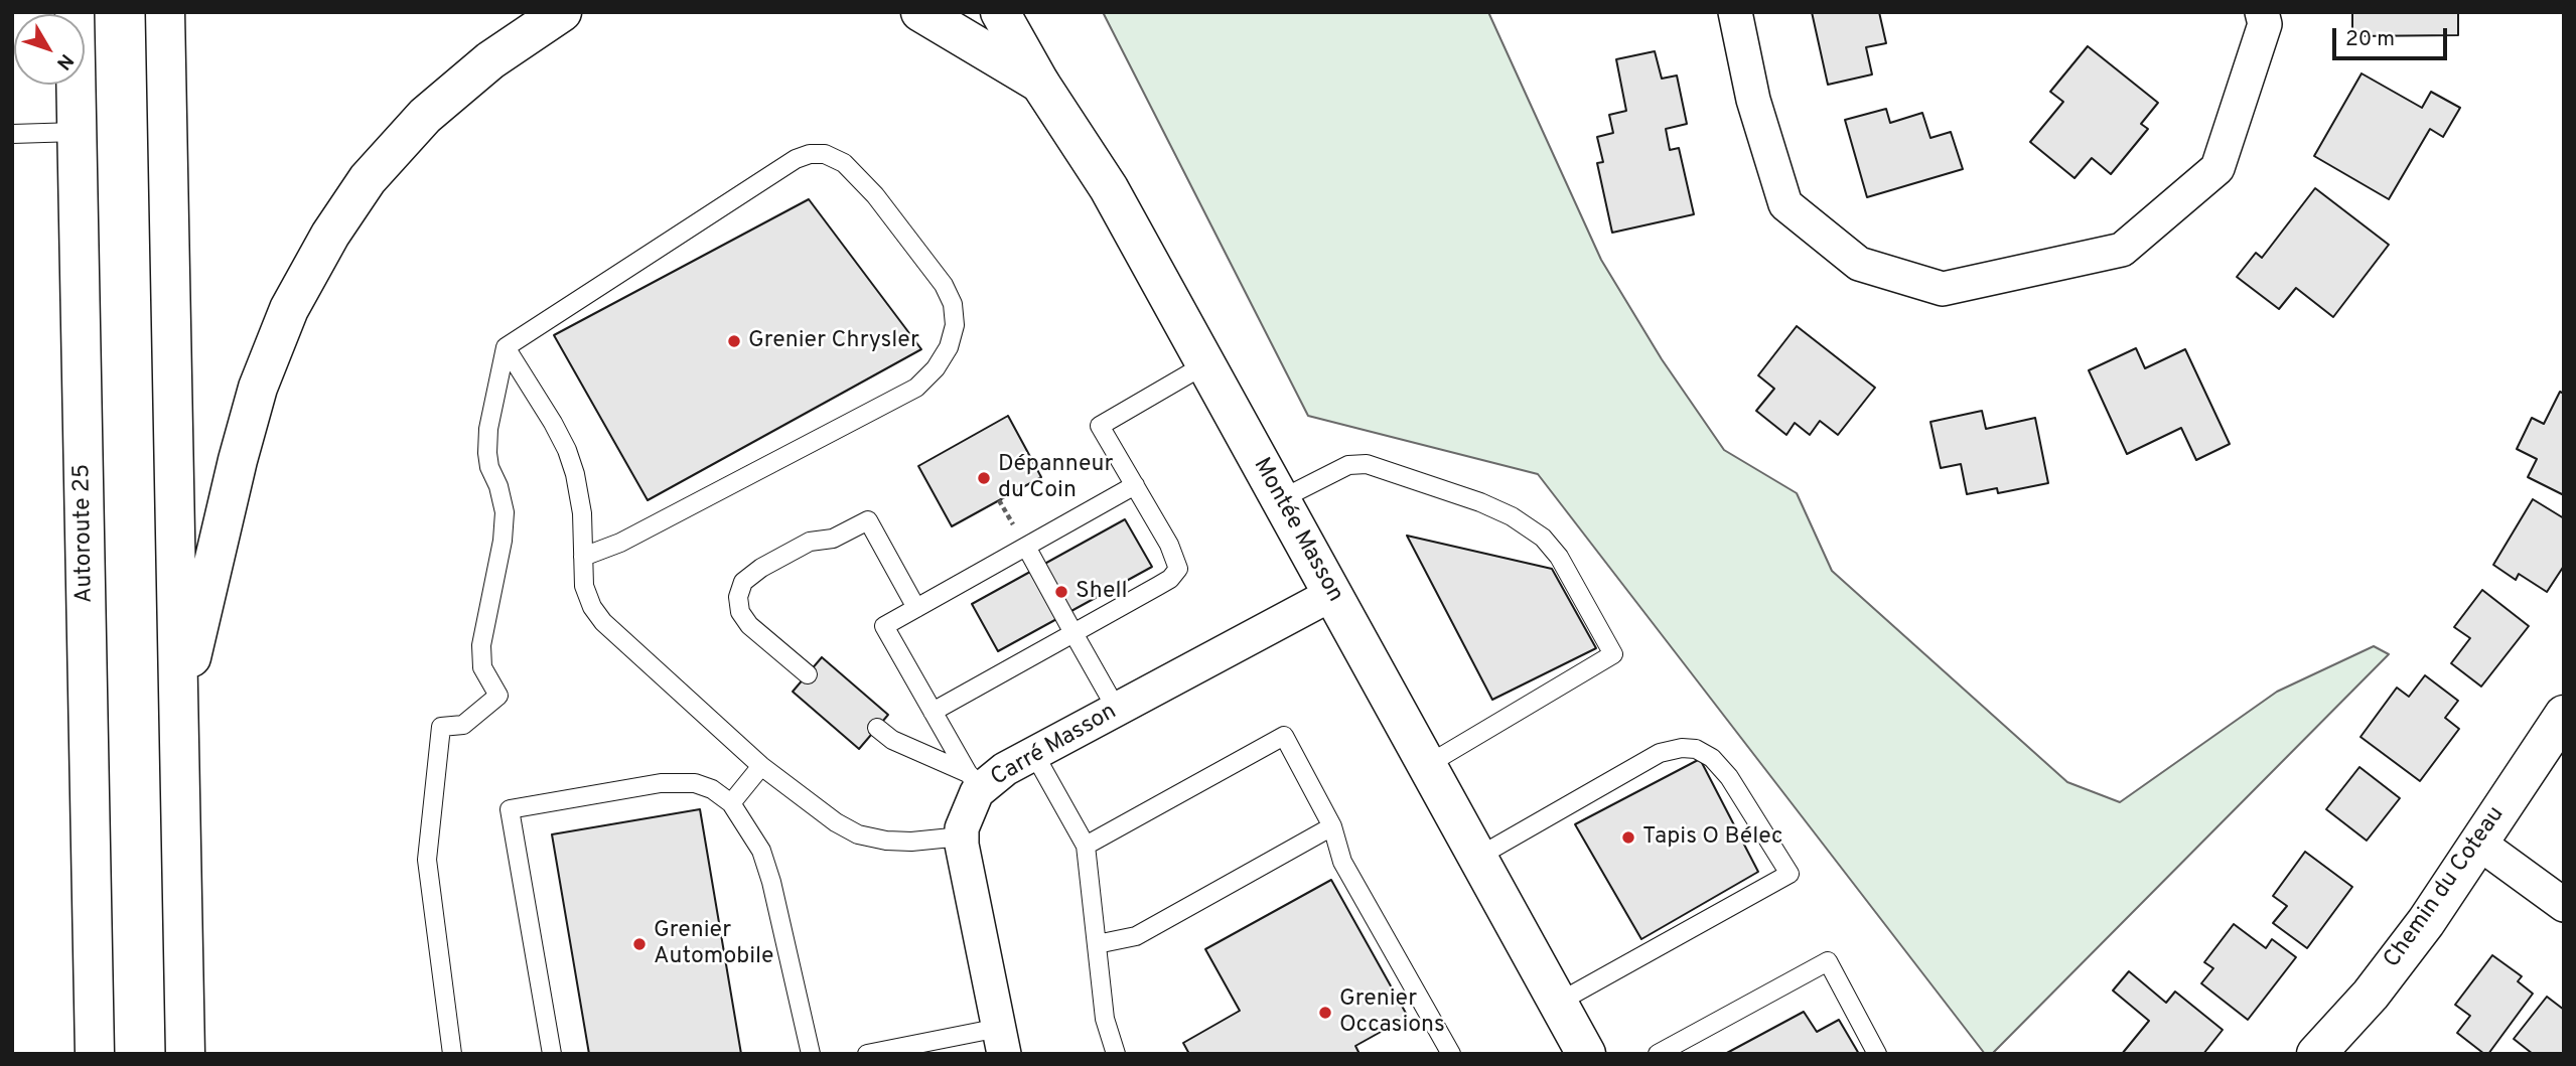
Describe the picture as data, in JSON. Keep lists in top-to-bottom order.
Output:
{
  "streets": {
    "main road": ["Montée Masson", "Autoroute 25", "Chemin du Coteau"],
    "street": ["Carré Masson"]
  },
  "crossings": [
    ["Montée Masson", "Carré Masson"]
  ],
  "places": [
    "Grenier Chrysler",
    "Dépanneur du Coin",
    "Shell",
    "Tapis O Bélec",
    "Grenier Automobile",
    "Grenier Occasions"
  ],
  "scale_bar": "20 m",
  "north": "bottom right"
}
